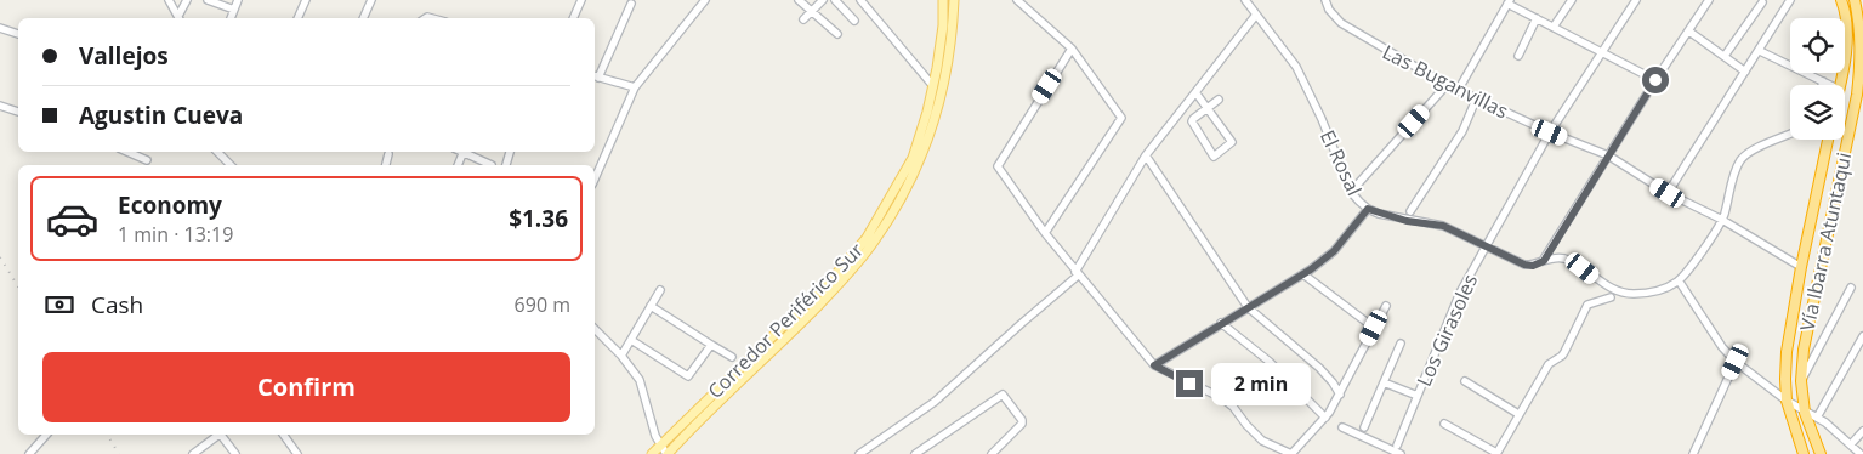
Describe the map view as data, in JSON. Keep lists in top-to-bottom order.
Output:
{
  "streets": {
    "highway": ["Vía Ibarra Atuntaqui"],
    "main road": ["Corredor Periférico Sur"],
    "street": ["Las Buganvillas", "El Rosal", "Los Girasoles"]
  },
  "crossings": [
    ["Las Buganvillas", "Los Girasoles"],
    ["El Rosal", "Los Girasoles"]
  ],
  "page": {
    "banner": ["Vallejos", "Agustin Cueva"],
    "list": [
      {
        "name": "Economy",
        "note": "1 min · 13:19",
        "value": "$1.36"
      }
    ],
    "pay": ["Cash", "690 m"],
    "buttons": "Confirm",
    "bubble": "2 min"
  }
}
